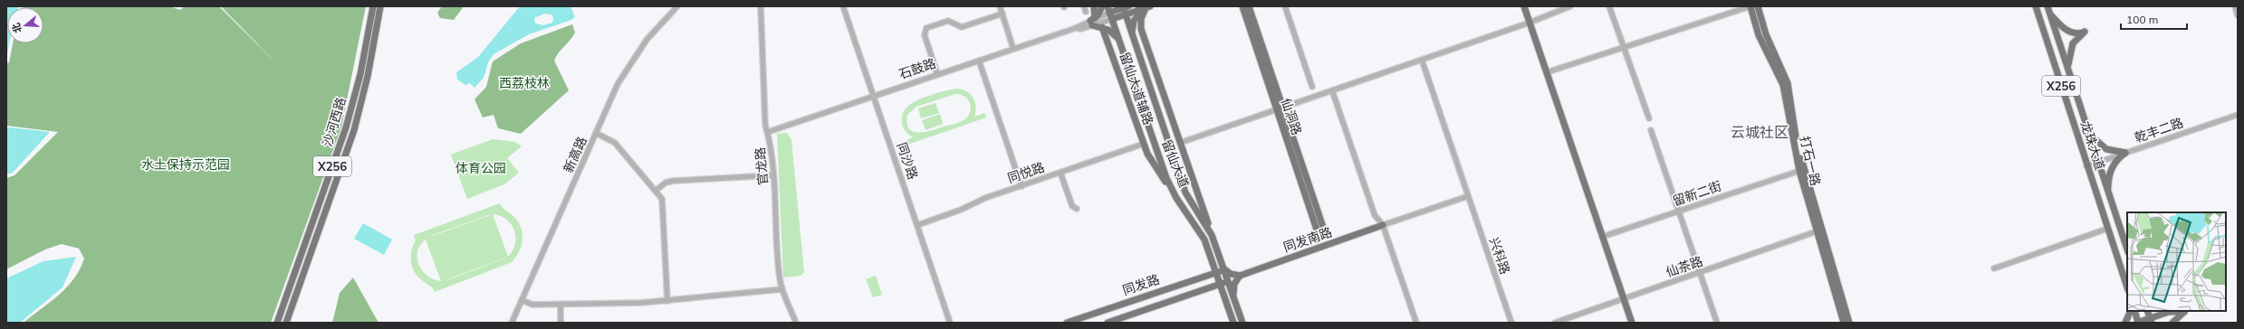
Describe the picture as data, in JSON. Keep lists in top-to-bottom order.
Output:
{
  "streets": {
    "main road": [
      "石鼓路",
      "X256",
      "留仙大道辅路",
      "仙洞路",
      "沙河西路",
      "龙珠大道",
      "打石一路",
      "留仙大道",
      "同发南路",
      "同发路"
    ],
    "street": [
      "乾丰二路",
      "新高路",
      "同沙路",
      "官龙路",
      "同悦路",
      "留新二街",
      "兴科路",
      "仙茶路"
    ]
  },
  "crossings": [
    ["石鼓路", "留仙大道辅路"],
    ["石鼓路", "同沙路"],
    ["石鼓路", "留仙大道"],
    ["石鼓路", "官龙路"],
    ["留仙大道辅路", "留仙大道"],
    ["留仙大道辅路", "同悦路"],
    ["乾丰二路", "龙珠大道"],
    ["同沙路", "同悦路"],
    ["打石一路", "留新二街"],
    ["打石一路", "仙茶路"],
    ["留仙大道", "同发路"]
  ],
  "districts": ["云城社区"],
  "parks": ["西荔枝林", "水土保持示范园", "体育公园"],
  "scale_bar": "100 m",
  "north": "left"
}
